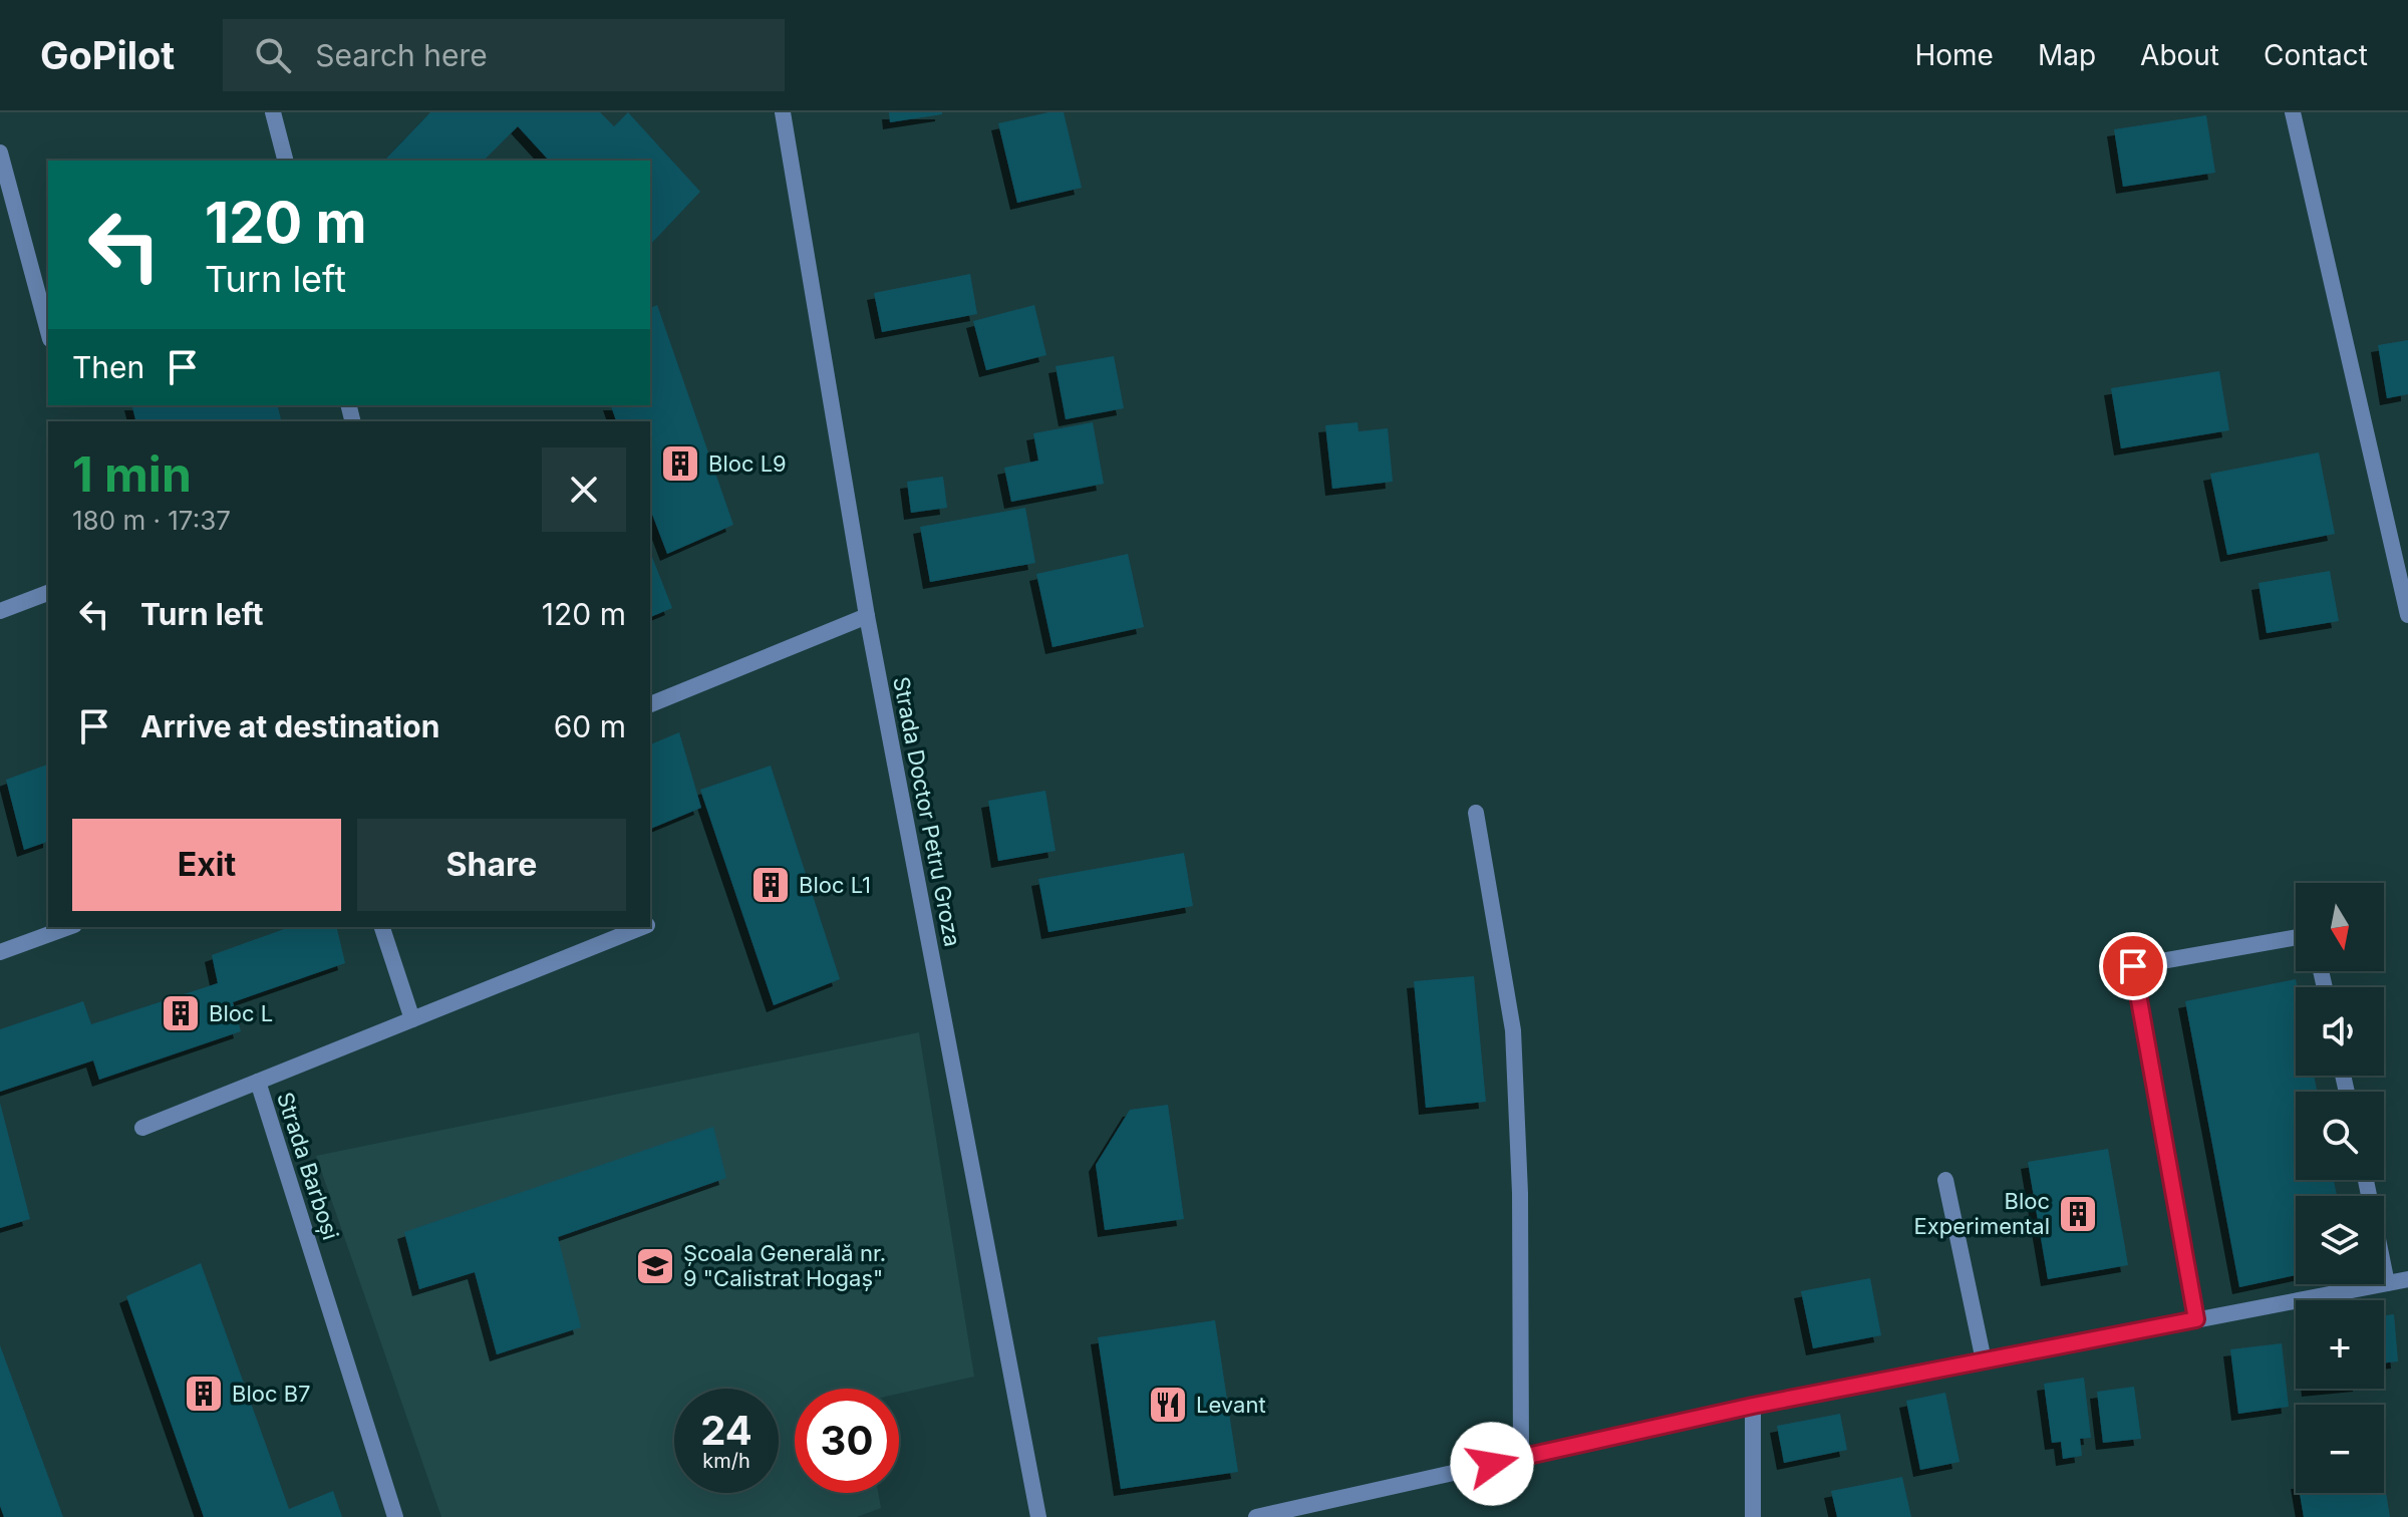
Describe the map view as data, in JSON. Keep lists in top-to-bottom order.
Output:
{
  "streets": {
    "street": ["Strada Doctor Petru Groza", "Strada Barboși"]
  },
  "places": {
    "building": [
      "Bloc L9",
      "Bloc L1",
      "Bloc L",
      "Bloc Experimental",
      "Bloc B7"
    ],
    "school or university": ["Școala Generală nr. 9 \"Calistrat Hogaș\""],
    "restaurant": ["Levant"]
  },
  "north": "bottom",
  "page": {
    "header": "GoPilot",
    "search": "Search here",
    "nav": [
      "Home",
      "Map",
      "About",
      "Contact"
    ],
    "turn": ["120 m", "Turn left"],
    "then": "Then",
    "heading": ["1 min", "180 m · 17:37"],
    "list": [
      {
        "name": "Turn left",
        "value": "120 m"
      },
      {
        "name": "Arrive at destination",
        "value": "60 m"
      }
    ],
    "buttons": ["Exit", "Share"],
    "map_buttons": ["+", "−"],
    "speed": "24 km/h",
    "limit": "30"
  }
}
